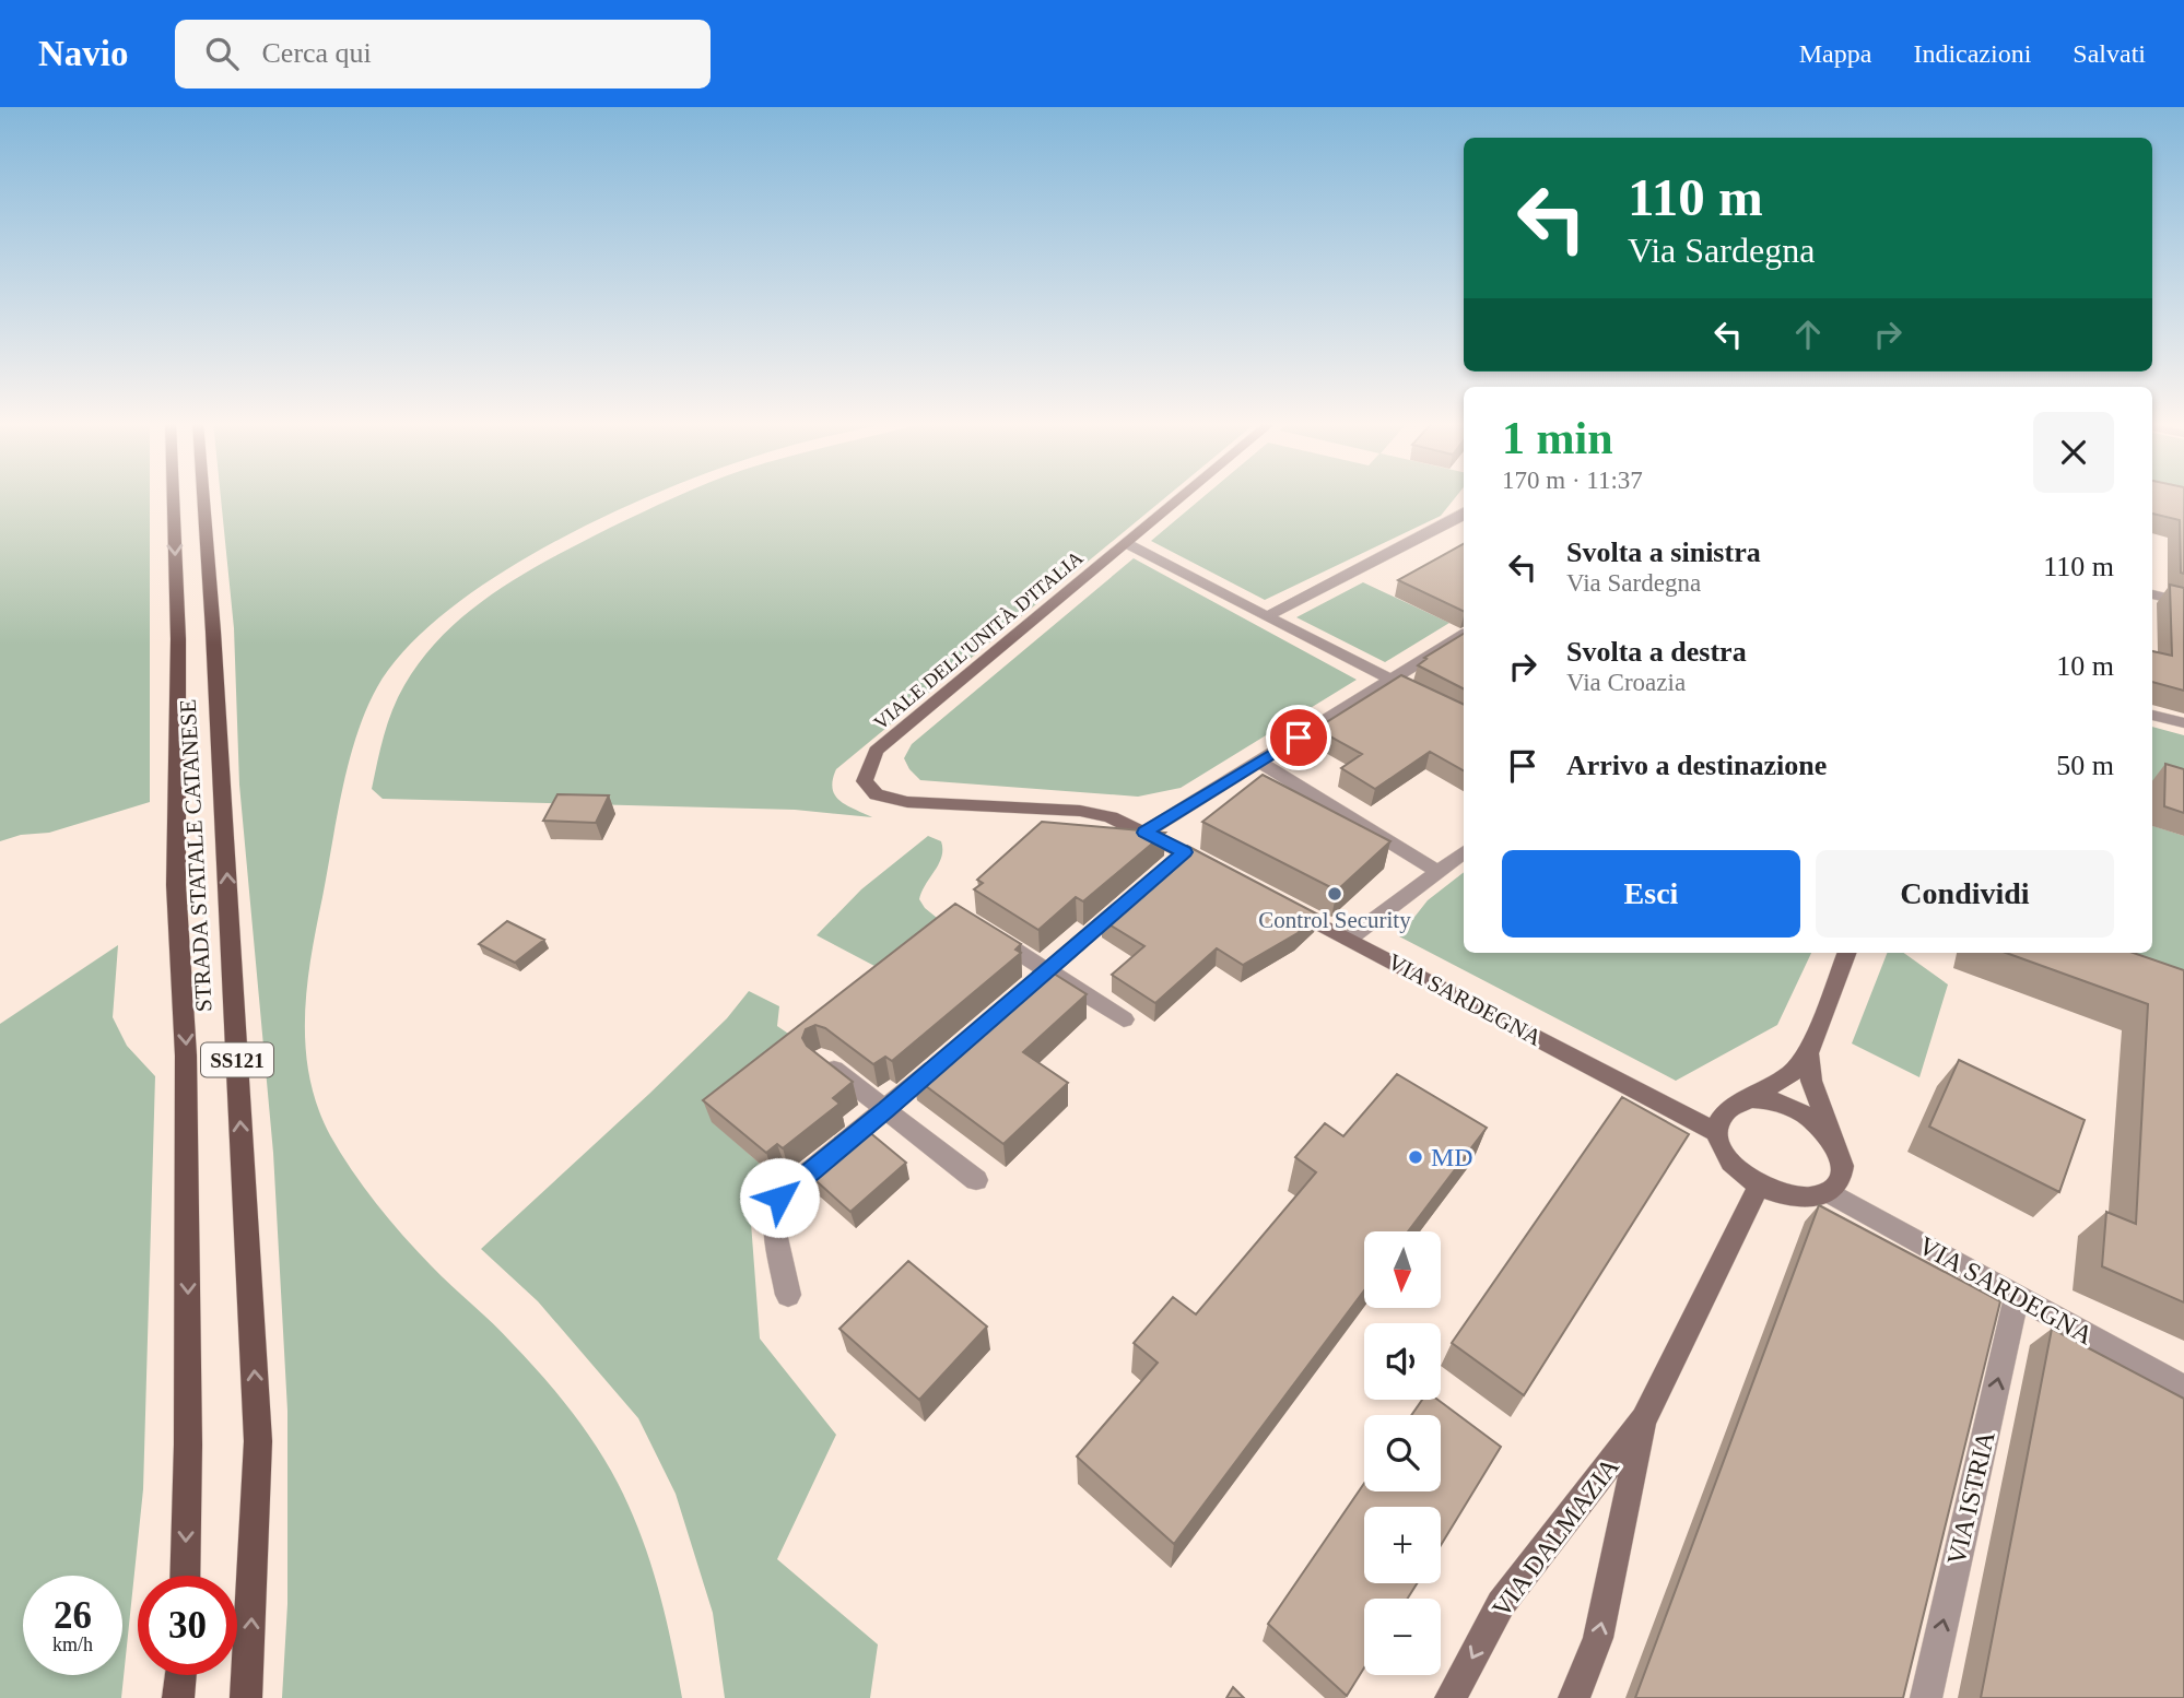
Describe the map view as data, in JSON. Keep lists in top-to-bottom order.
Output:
{
  "streets": {
    "main road": ["STRADA STATALE CATANESE", "SS121"],
    "street": [
      "VIALE DELL'UNITÀ D'ITALIA",
      "VIA SARDEGNA",
      "VIA ISTRIA",
      "VIA DALMAZIA"
    ]
  },
  "crossings": [
    ["VIA SARDEGNA", "VIA ISTRIA"],
    ["VIA SARDEGNA", "VIA DALMAZIA"]
  ],
  "one_way": ["VIA ISTRIA"],
  "places": ["Control Security", "MD"],
  "north": "bottom",
  "page": {
    "header": "Navio",
    "search": "Cerca qui",
    "nav": ["Mappa", "Indicazioni", "Salvati"],
    "turn": ["110 m", "Via Sardegna"],
    "heading": ["1 min", "170 m · 11:37"],
    "list": [
      {
        "name": "Svolta a sinistra",
        "note": "Via Sardegna",
        "value": "110 m"
      },
      {
        "name": "Svolta a destra",
        "note": "Via Croazia",
        "value": "10 m"
      },
      {
        "name": "Arrivo a destinazione",
        "value": "50 m"
      }
    ],
    "buttons": ["Esci", "Condividi"],
    "map_buttons": ["+", "−"],
    "speed": "26 km/h",
    "limit": "30"
  }
}
